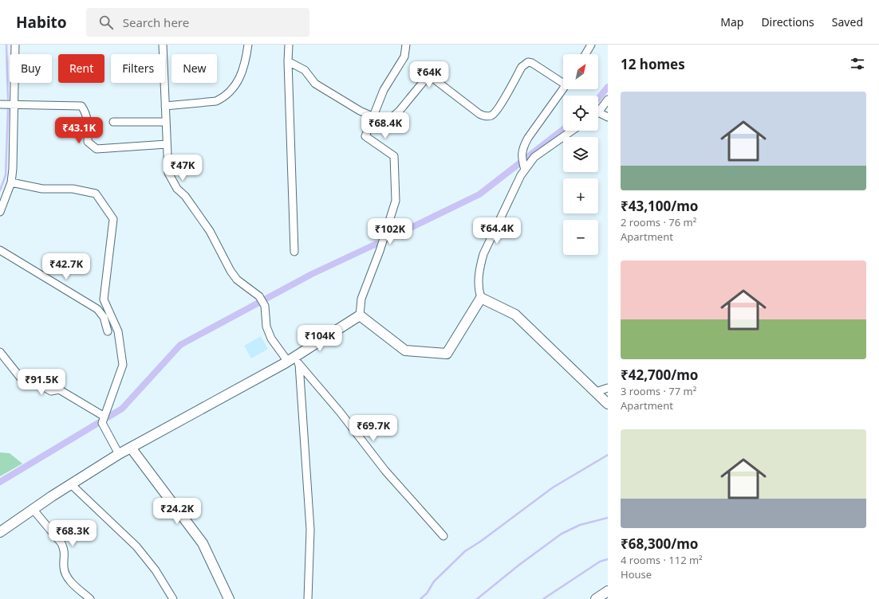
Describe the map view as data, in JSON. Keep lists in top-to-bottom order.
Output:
{
  "north": "top right",
  "page": {
    "header": "Habito",
    "search": "Search here",
    "nav": ["Map", "Directions", "Saved"],
    "heading": "12 homes",
    "map_buttons": ["+", "−"],
    "chip": [
      "Buy",
      "Rent",
      "Filters",
      "New"
    ],
    "price": [
      "₹64K",
      "₹68.4K",
      "₹43.1K",
      "₹47K",
      "₹64.4K",
      "₹102K",
      "₹42.7K",
      "₹104K",
      "₹91.5K",
      "₹69.7K",
      "₹24.2K",
      "₹68.3K"
    ],
    "list": [
      {
        "name": "₹43,100/mo",
        "note": "2 rooms · 76 m² · Apartment"
      },
      {
        "name": "₹42,700/mo",
        "note": "3 rooms · 77 m² · Apartment"
      },
      {
        "name": "₹68,300/mo",
        "note": "4 rooms · 112 m² · House"
      }
    ]
  }
}
